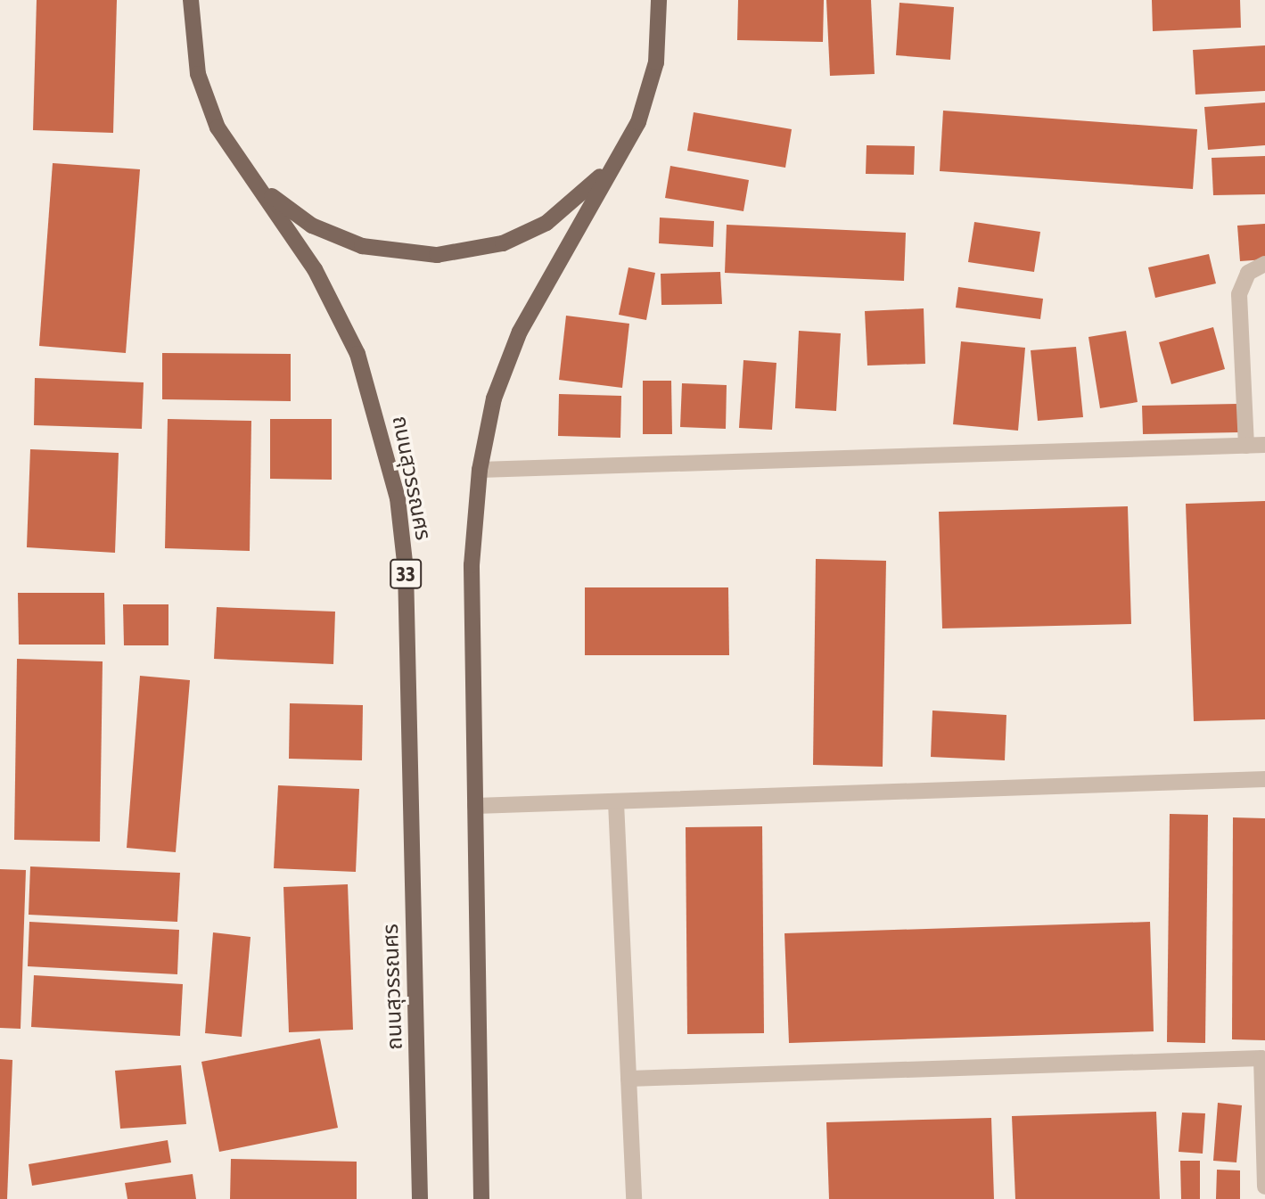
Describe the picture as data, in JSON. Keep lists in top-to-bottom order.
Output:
{
  "streets": {
    "main road": ["ถนนสุวรรณศร", "33"]
  }
}
